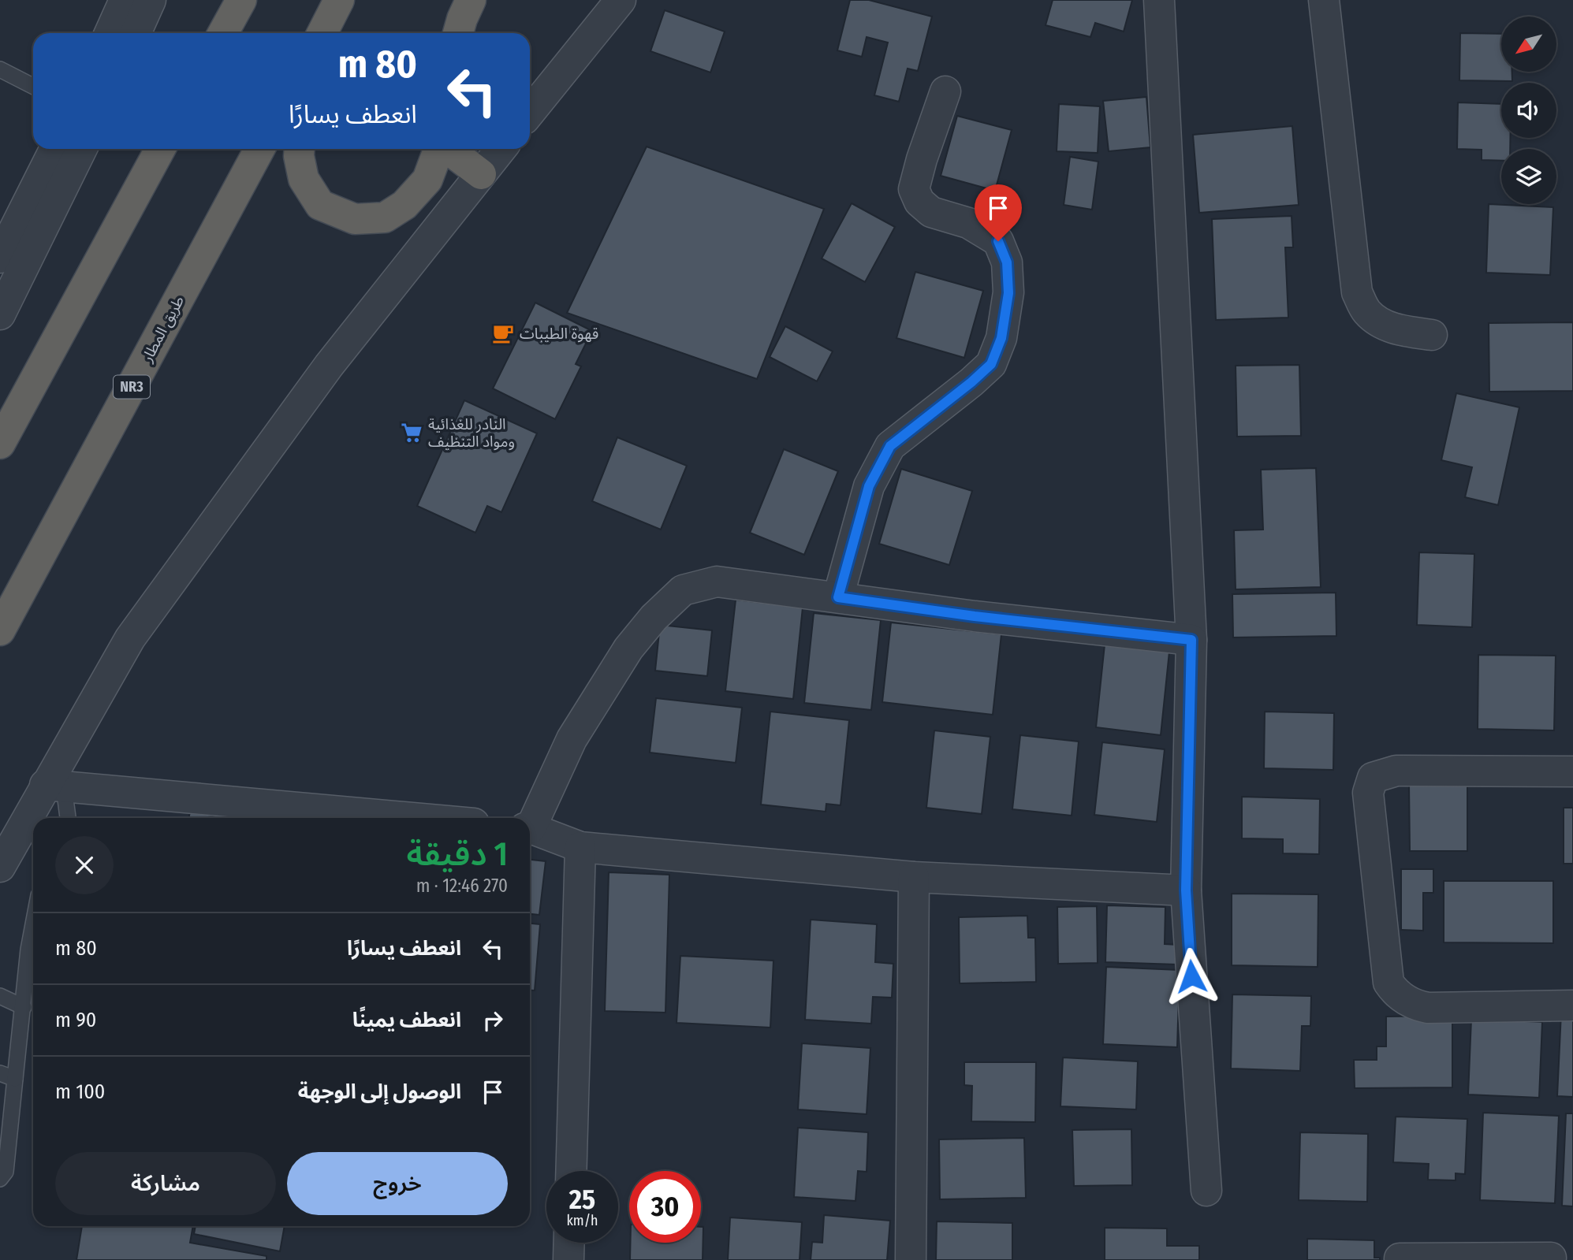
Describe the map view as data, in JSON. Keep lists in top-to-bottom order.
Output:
{
  "streets": {
    "highway": ["طريق المطار", "NR3"]
  },
  "places": {
    "cafe": ["قهوة الطيبات"],
    "supermarket": ["النادر للغذائية ومواد التنظيف"]
  },
  "north": "bottom left",
  "page": {
    "turn": ["80 m", "انعطف يسارًا"],
    "heading": ["1 دقيقة", "270 m · 12:46"],
    "list": [
      {
        "name": "انعطف يسارًا",
        "value": "80 m"
      },
      {
        "name": "انعطف يمينًا",
        "value": "90 m"
      },
      {
        "name": "الوصول إلى الوجهة",
        "value": "100 m"
      }
    ],
    "buttons": ["خروج", "مشاركة"],
    "speed": "25 km/h",
    "limit": "30"
  }
}
